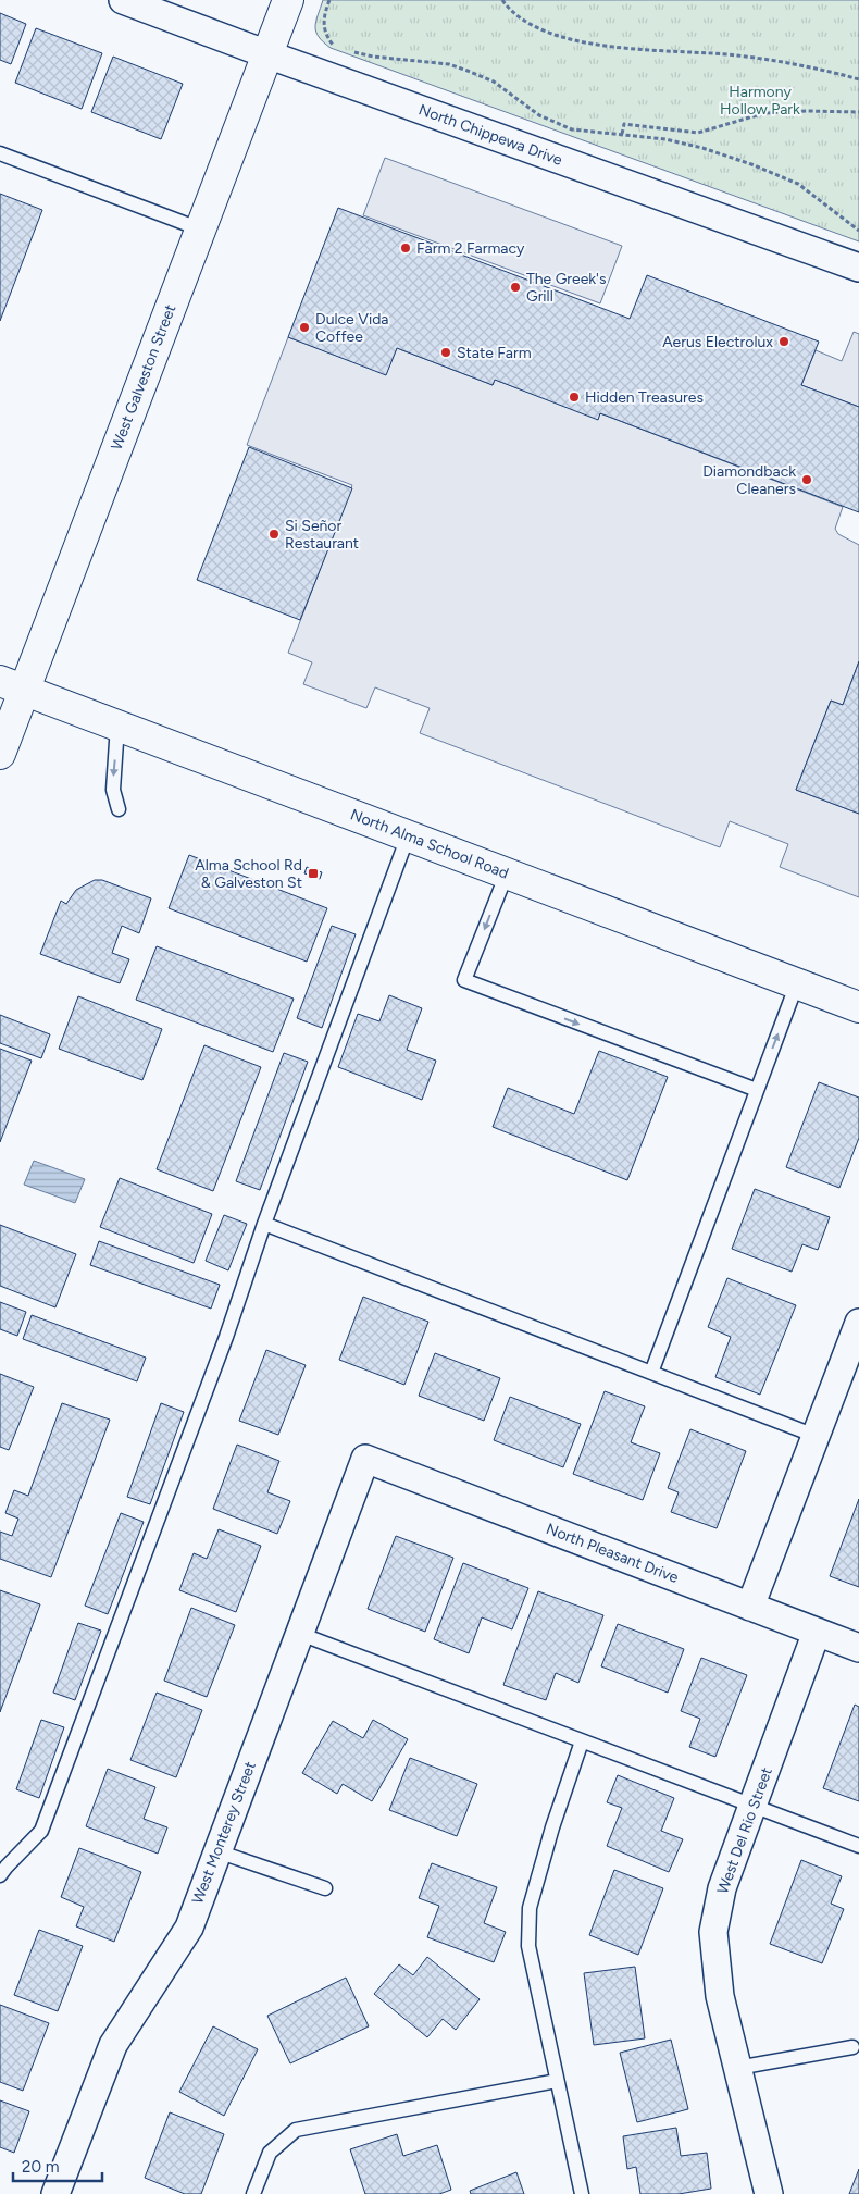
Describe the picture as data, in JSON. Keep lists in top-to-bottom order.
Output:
{
  "streets": {
    "main road": ["West Galveston Street", "North Alma School Road"],
    "street": [
      "North Chippewa Drive",
      "North Pleasant Drive",
      "West Del Rio Street",
      "West Monterey Street"
    ]
  },
  "crossings": [
    ["North Chippewa Drive", "West Galveston Street"],
    ["West Galveston Street", "North Alma School Road"],
    ["North Pleasant Drive", "West Del Rio Street"],
    ["North Pleasant Drive", "West Monterey Street"]
  ],
  "parks": ["Harmony Hollow Park"],
  "places": {
    "other": [
      "Farm 2 Farmacy",
      "The Greek's Grill",
      "Dulce Vida Coffee",
      "Aerus Electrolux",
      "State Farm",
      "Hidden Treasures",
      "Diamondback Cleaners",
      "Si Señor Restaurant"
    ],
    "transit": ["Alma School Rd & Galveston St"]
  },
  "scale_bar": "20 m"
}
